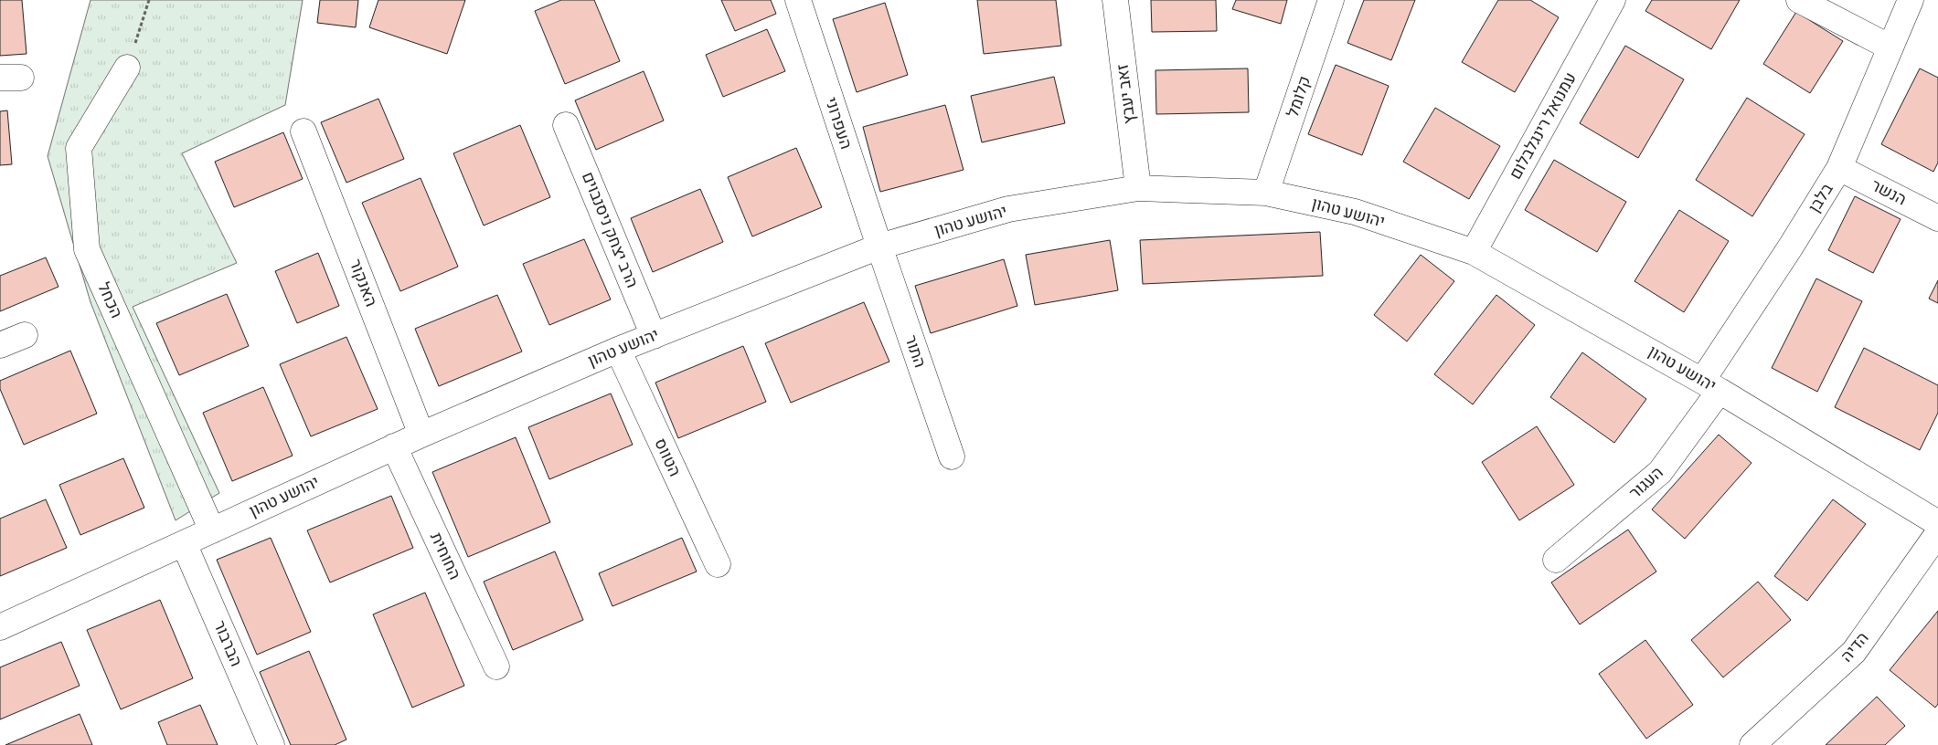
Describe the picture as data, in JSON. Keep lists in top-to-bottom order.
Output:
{
  "streets": {
    "street": [
      "זאב יעבץ",
      "קלומל",
      "העפרוני",
      "עמנואל רינגלבלום",
      "הנשר",
      "בלבן",
      "יהושע טהון",
      "הרב יצחק ניסנבוים",
      "האנקור",
      "הכחל",
      "התור",
      "הטווס",
      "העגור",
      "החוחית",
      "הברבור",
      "הדיה"
    ]
  },
  "crossings": [
    ["זאב יעבץ", "יהושע טהון"],
    ["קלומל", "יהושע טהון"],
    ["העפרוני", "יהושע טהון"],
    ["העפרוני", "התור"],
    ["עמנואל רינגלבלום", "יהושע טהון"],
    ["הנשר", "בלבן"],
    ["בלבן", "יהושע טהון"],
    ["בלבן", "העגור"],
    ["יהושע טהון", "הרב יצחק ניסנבוים"],
    ["יהושע טהון", "האנקור"],
    ["יהושע טהון", "הכחל"],
    ["יהושע טהון", "התור"],
    ["יהושע טהון", "הטווס"],
    ["יהושע טהון", "העגור"],
    ["יהושע טהון", "החוחית"],
    ["יהושע טהון", "הברבור"]
  ]
}
